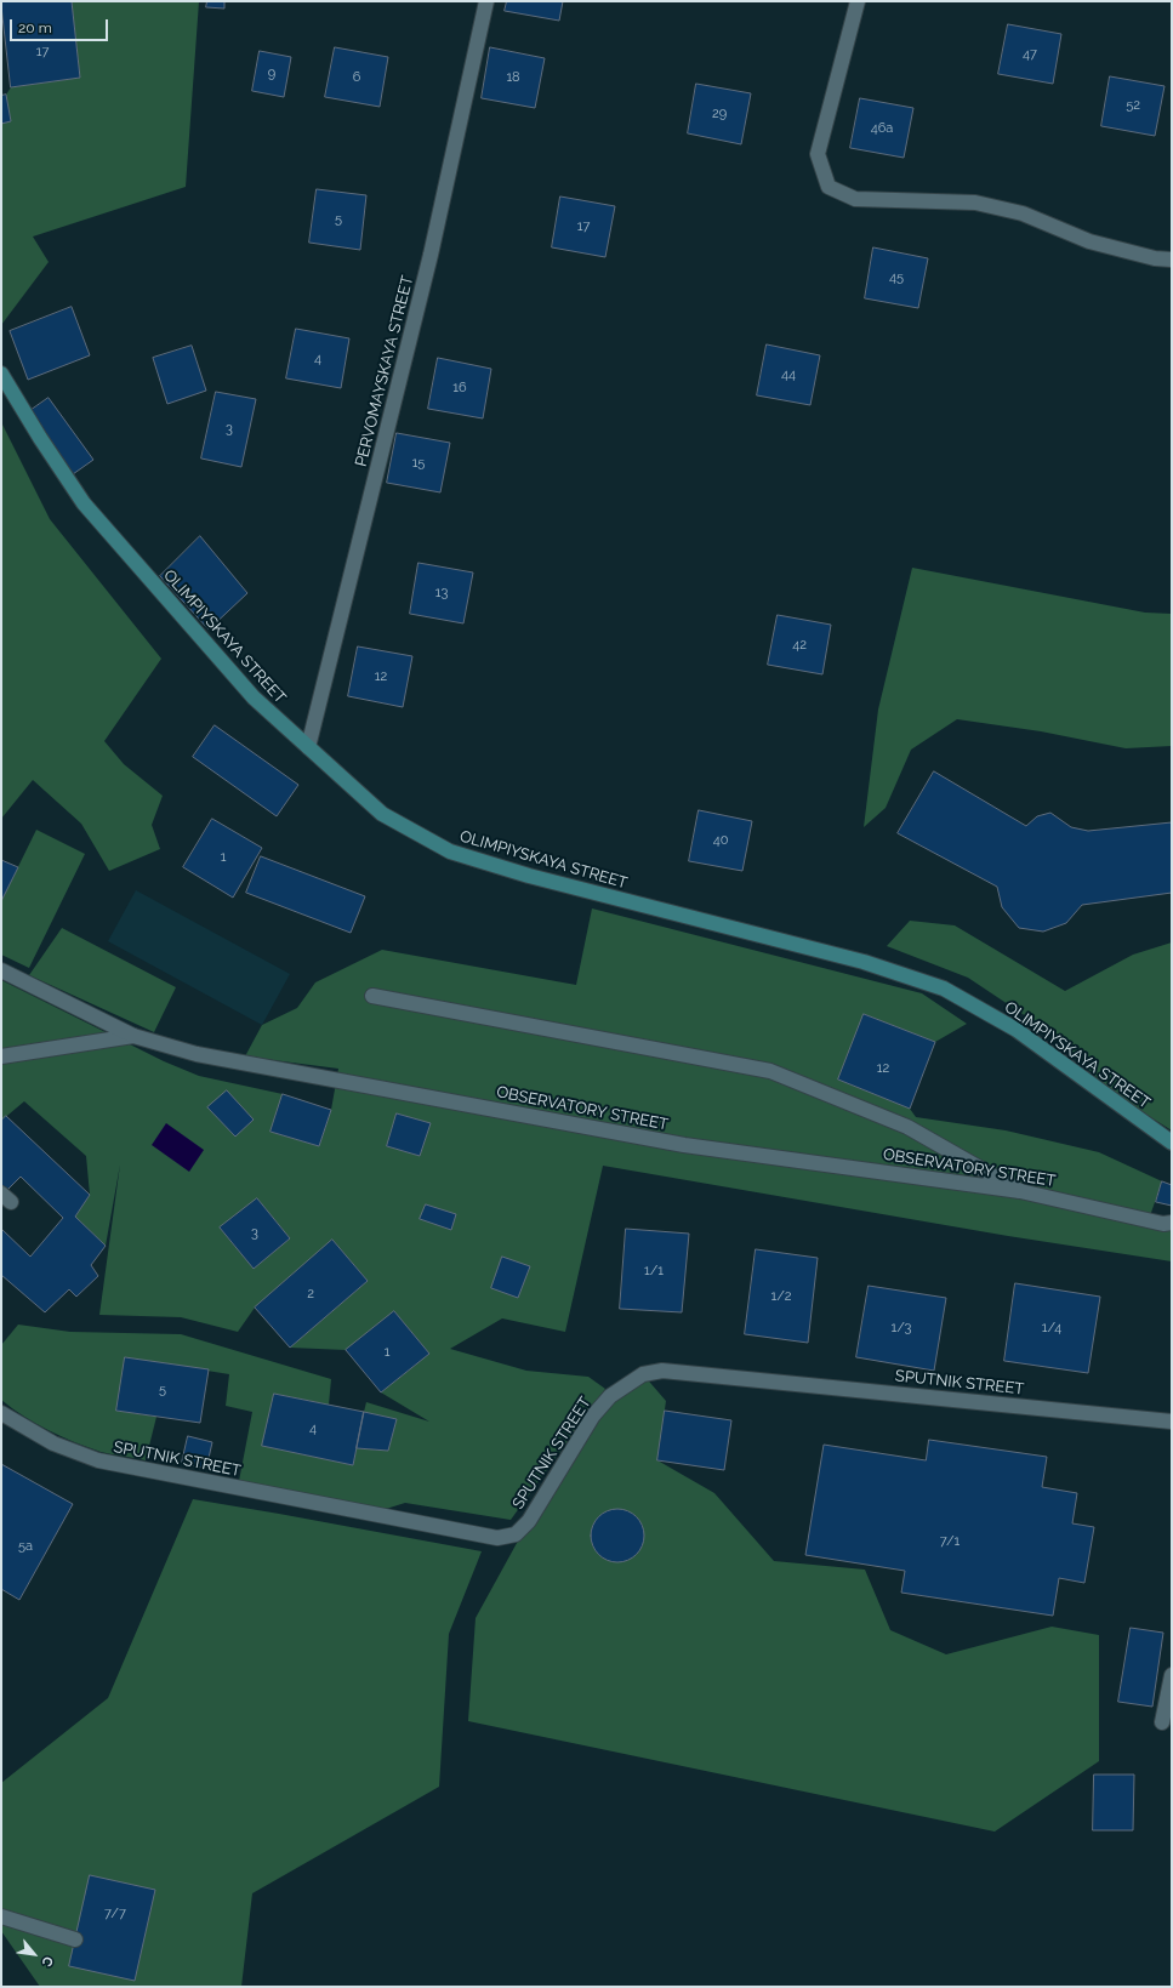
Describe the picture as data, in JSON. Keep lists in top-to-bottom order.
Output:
{
  "streets": {
    "street": [
      "PERVOMAYSKAYA STREET",
      "OLIMPIYSKAYA STREET",
      "OBSERVATORY STREET",
      "SPUTNIK STREET"
    ]
  },
  "crossings": [
    ["PERVOMAYSKAYA STREET", "OLIMPIYSKAYA STREET"]
  ],
  "house_numbers": [
    "17",
    "47",
    "9",
    "6",
    "18",
    "52",
    "29",
    "46а",
    "5",
    "17",
    "45",
    "4",
    "44",
    "16",
    "3",
    "15",
    "13",
    "42",
    "12",
    "40",
    "1",
    "12",
    "3",
    "1/1",
    "2",
    "1/2",
    "1/3",
    "1/4",
    "1",
    "5",
    "4",
    "7/1",
    "5а",
    "7/7"
  ],
  "scale_bar": "20 m",
  "north": "bottom right"
}
